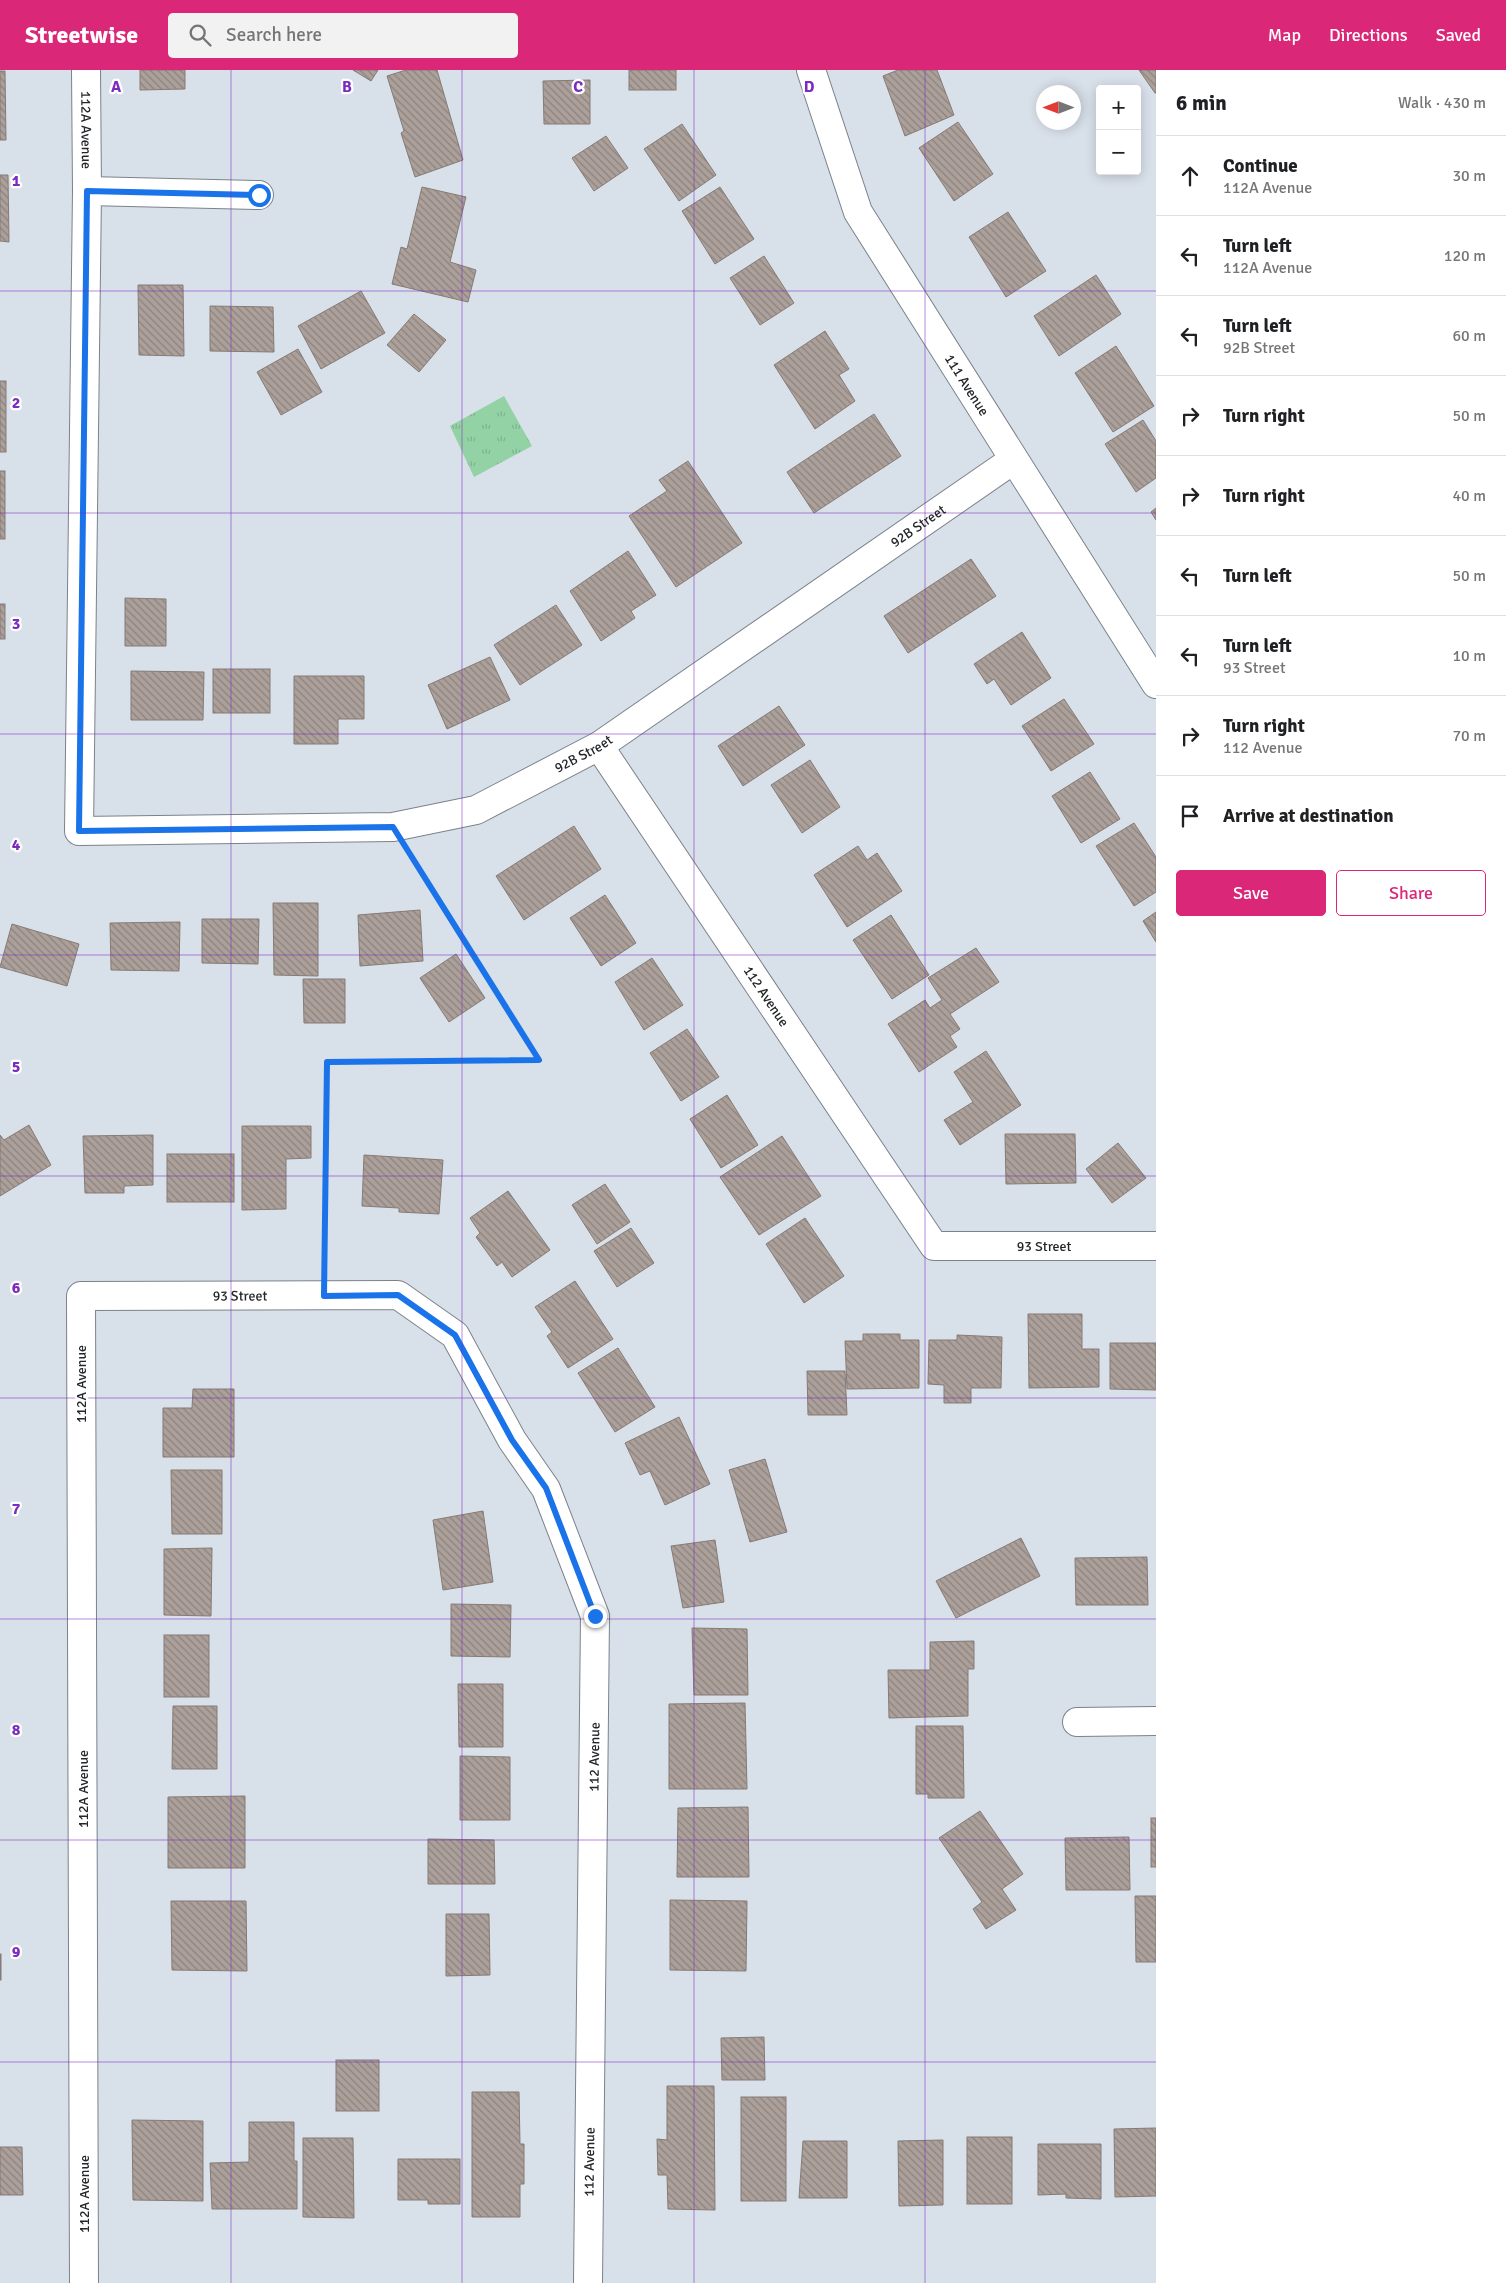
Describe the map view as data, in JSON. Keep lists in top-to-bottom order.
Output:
{
  "streets": {
    "street": [
      "112A Avenue",
      "111 Avenue",
      "92B Street",
      "112 Avenue",
      "93 Street"
    ]
  },
  "crossings": [
    ["112A Avenue", "92B Street"],
    ["112A Avenue", "93 Street"],
    ["111 Avenue", "92B Street"],
    ["92B Street", "112 Avenue"],
    ["112 Avenue", "93 Street"]
  ],
  "north": "left",
  "page": {
    "header": "Streetwise",
    "search": "Search here",
    "nav": ["Map", "Directions", "Saved"],
    "heading": ["6 min", "Walk · 430 m"],
    "map_buttons": ["+", "−"],
    "list": [
      ["Continue", "112A Avenue", "30 m"],
      ["Turn left", "112A Avenue", "120 m"],
      ["Turn left", "92B Street", "60 m"],
      ["Turn right", "50 m"],
      ["Turn right", "40 m"],
      ["Turn left", "50 m"],
      ["Turn left", "93 Street", "10 m"],
      ["Turn right", "112 Avenue", "70 m"],
      "Arrive at destination"
    ],
    "buttons": ["Save", "Share"]
  },
  "grid": {
    "columns": [
      "A",
      "B",
      "C",
      "D"
    ],
    "rows": [
      "1",
      "2",
      "3",
      "4",
      "5",
      "6",
      "7",
      "8",
      "9"
    ]
  }
}
